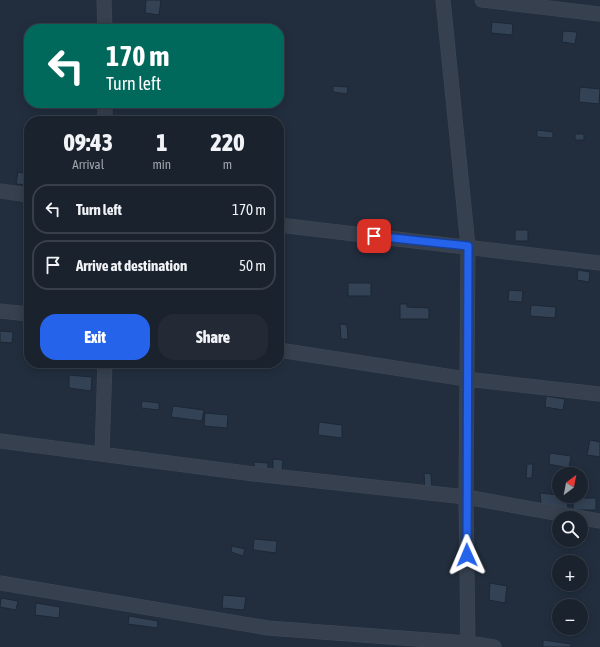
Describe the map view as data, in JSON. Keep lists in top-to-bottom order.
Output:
{
  "north": "top right",
  "page": {
    "turn": ["170 m", "Turn left"],
    "eta": [
      "09:43",
      "Arrival",
      "1",
      "min",
      "220",
      "m"
    ],
    "list": [
      {
        "name": "Turn left",
        "value": "170 m"
      },
      {
        "name": "Arrive at destination",
        "value": "50 m"
      }
    ],
    "buttons": ["Exit", "Share"],
    "map_buttons": ["+", "−"]
  }
}
